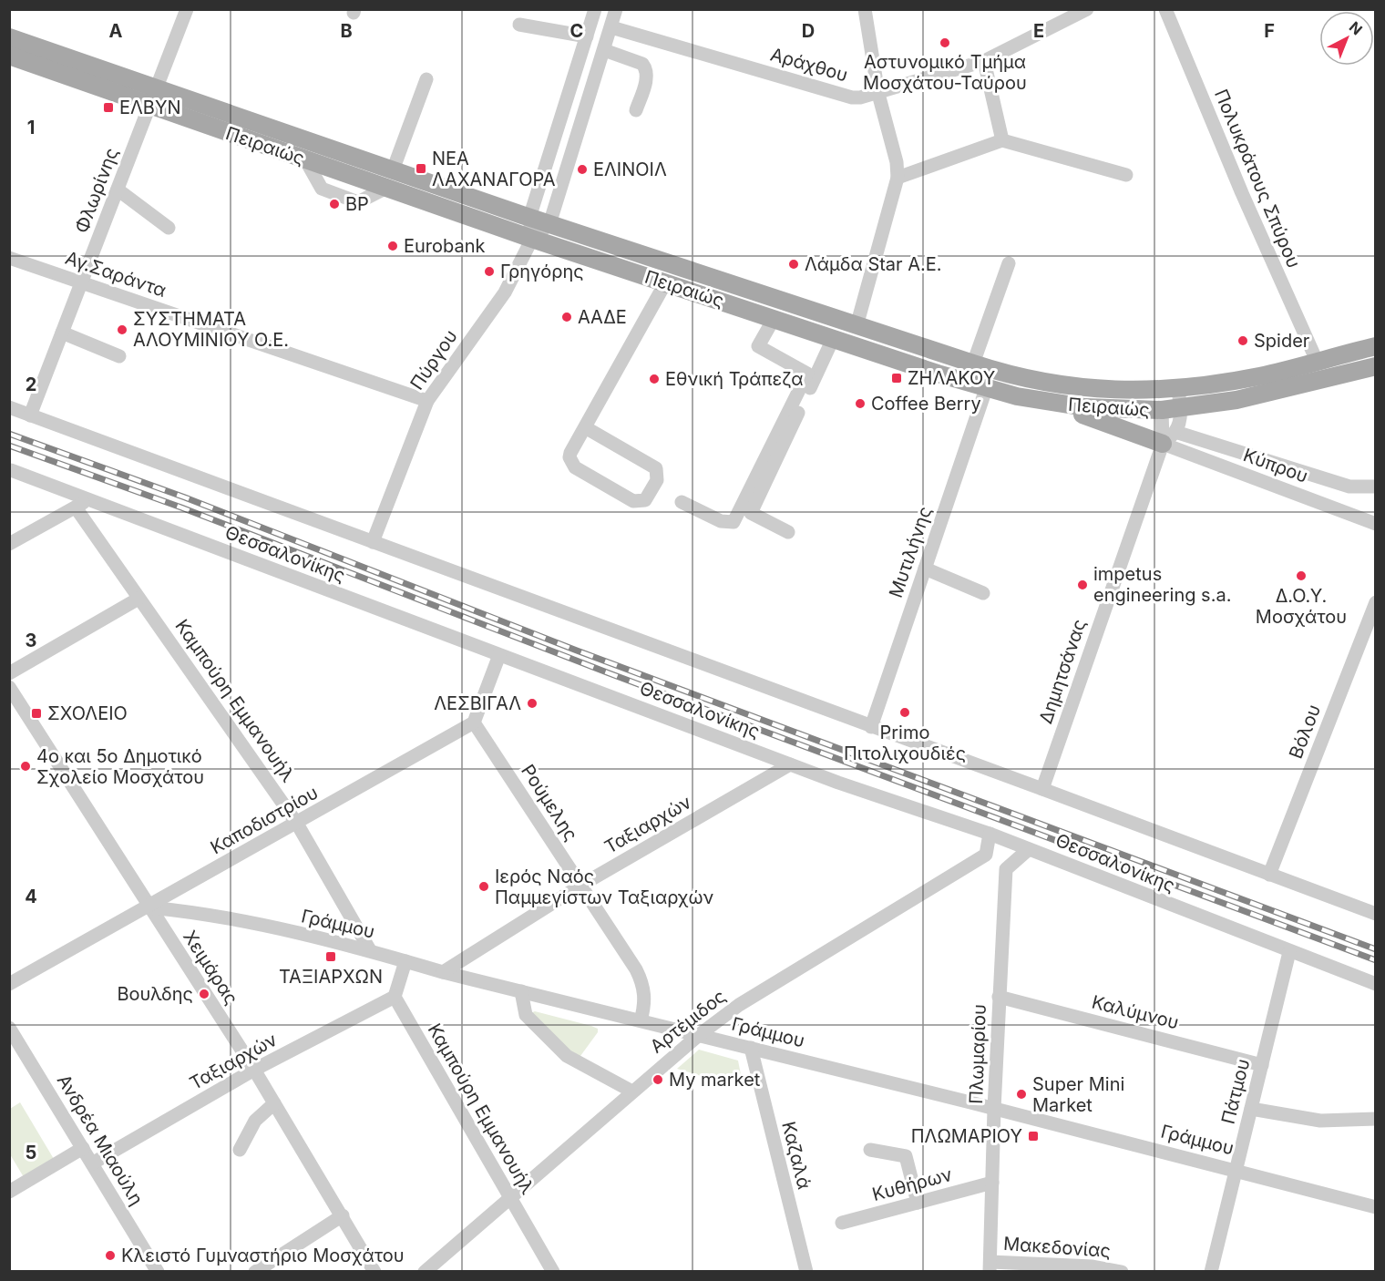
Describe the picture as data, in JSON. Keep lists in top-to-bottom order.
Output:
{
  "streets": {
    "main road": ["Πειραιώς"],
    "street": [
      "Αράχθου",
      "Πολυκράτους Σπύρου",
      "Φλωρίνης",
      "Αγ.Σαράντα",
      "Πύργου",
      "Κύπρου",
      "Μυτιλήνης",
      "Θεσσαλονίκης",
      "Δημητσάνας",
      "Καμπούρη Εμμανουήλ",
      "Βόλου",
      "Ρούμελης",
      "Καποδιστρίου",
      "Ταξιαρχών",
      "Γράμμου",
      "Χειμάρας",
      "Καλύμνου",
      "Αρτέμιδος",
      "Πλωμαρίου",
      "Πάτμου",
      "Ανδρέα Μιαούλη",
      "Καζαλά",
      "Κυθήρων",
      "Μακεδονίας"
    ]
  },
  "crossings": [
    ["Πειραιώς", "Πολυκράτους Σπύρου"],
    ["Πειραιώς", "Φλωρίνης"],
    ["Πειραιώς", "Πύργου"],
    ["Πειραιώς", "Μυτιλήνης"],
    ["Πειραιώς", "Δημητσάνας"],
    ["Φλωρίνης", "Αγ.Σαράντα"],
    ["Αγ.Σαράντα", "Πύργου"],
    ["Κύπρου", "Δημητσάνας"],
    ["Θεσσαλονίκης", "Καμπούρη Εμμανουήλ"],
    ["Θεσσαλονίκης", "Ταξιαρχών"],
    ["Θεσσαλονίκης", "Πάτμου"],
    ["Καμπούρη Εμμανουήλ", "Καποδιστρίου"],
    ["Καμπούρη Εμμανουήλ", "Ταξιαρχών"],
    ["Καμπούρη Εμμανουήλ", "Γράμμου"],
    ["Καμπούρη Εμμανουήλ", "Αρτέμιδος"],
    ["Ρούμελης", "Καποδιστρίου"],
    ["Ρούμελης", "Ταξιαρχών"],
    ["Ρούμελης", "Γράμμου"],
    ["Καποδιστρίου", "Γράμμου"],
    ["Καποδιστρίου", "Χειμάρας"],
    ["Ταξιαρχών", "Γράμμου"],
    ["Ταξιαρχών", "Χειμάρας"],
    ["Ταξιαρχών", "Ανδρέα Μιαούλη"],
    ["Γράμμου", "Χειμάρας"],
    ["Γράμμου", "Αρτέμιδος"],
    ["Γράμμου", "Πλωμαρίου"],
    ["Γράμμου", "Πάτμου"],
    ["Γράμμου", "Καζαλά"],
    ["Καλύμνου", "Πλωμαρίου"],
    ["Καλύμνου", "Πάτμου"],
    ["Πλωμαρίου", "Κυθήρων"],
    ["Πλωμαρίου", "Μακεδονίας"]
  ],
  "places": {
    "other": [
      "Αστυνομικό Τμήμα Μοσχάτου-Ταύρου",
      "ΕΛΙΝΟΙΛ",
      "BP",
      "Eurobank",
      "Λάμδα Star Α.Ε.",
      "Γρηγόρης",
      "ΑΑΔΕ",
      "ΣΥΣΤΗΜΑΤΑ ΑΛΟΥΜΙΝΙΟΥ Ο.Ε.",
      "Spider",
      "Εθνική Τράπεζα",
      "Coffee Berry",
      "Δ.Ο.Υ. Μοσχάτου",
      "impetus engineering s.a.",
      "ΛΕΣΒΙΓΑΛ",
      "Primo Πιτολιχουδιές",
      "4ο και 5ο Δημοτικό Σχολείο Μοσχάτου",
      "Ιερός Ναός Παμμεγίστων Ταξιαρχών",
      "Βουλδης",
      "My market",
      "Super Mini Market",
      "Κλειστό Γυμναστήριο Μοσχάτου"
    ],
    "transit": [
      "ΕΛΒΥΝ",
      "ΝΕΑ ΛΑΧΑΝΑΓΟΡΑ",
      "ΖΗΛΑΚΟΥ",
      "ΣΧΟΛΕΙΟ",
      "ΤΑΞΙΑΡΧΩΝ",
      "ΠΛΩΜΑΡΙΟΥ"
    ]
  },
  "north": "top right",
  "grid": {
    "columns": [
      "A",
      "B",
      "C",
      "D",
      "E",
      "F"
    ],
    "rows": [
      "1",
      "2",
      "3",
      "4",
      "5"
    ]
  }
}
